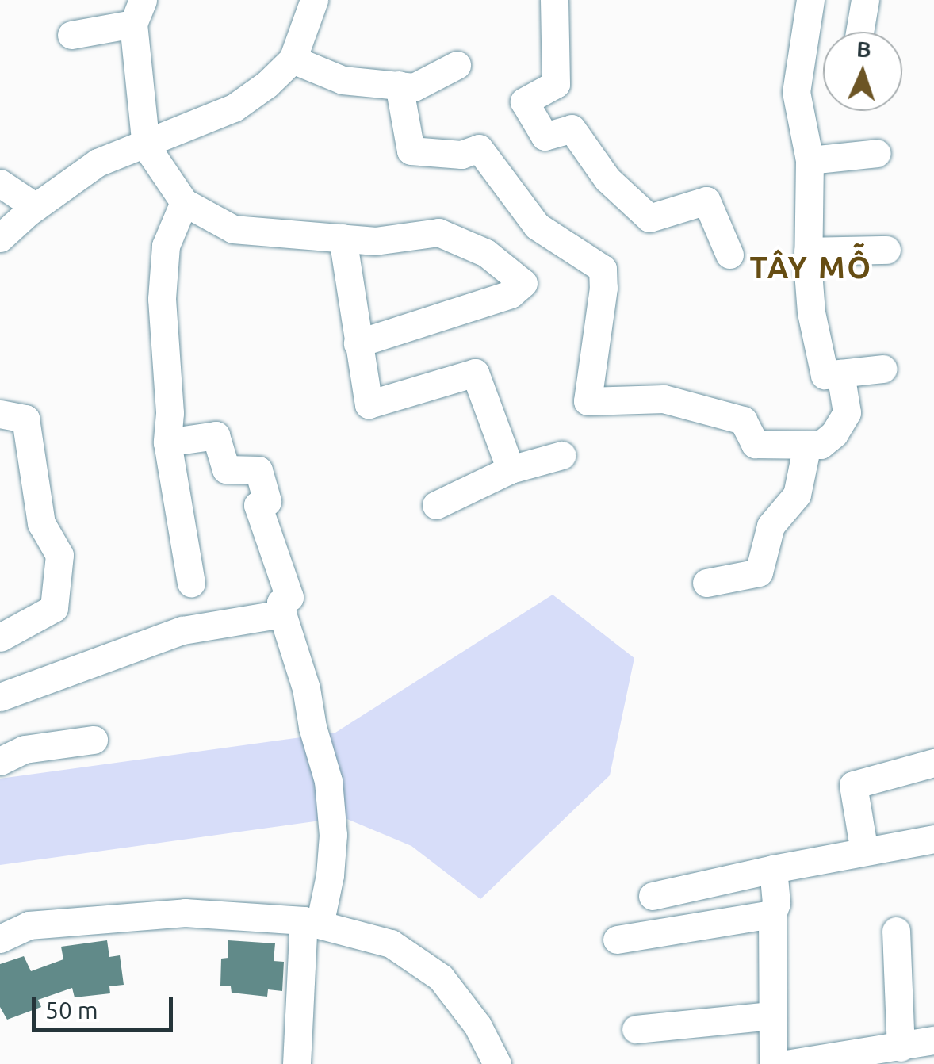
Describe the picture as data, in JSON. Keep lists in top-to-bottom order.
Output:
{
  "districts": ["TÂY MỖ"],
  "scale_bar": "50 m",
  "north": "top"
}
